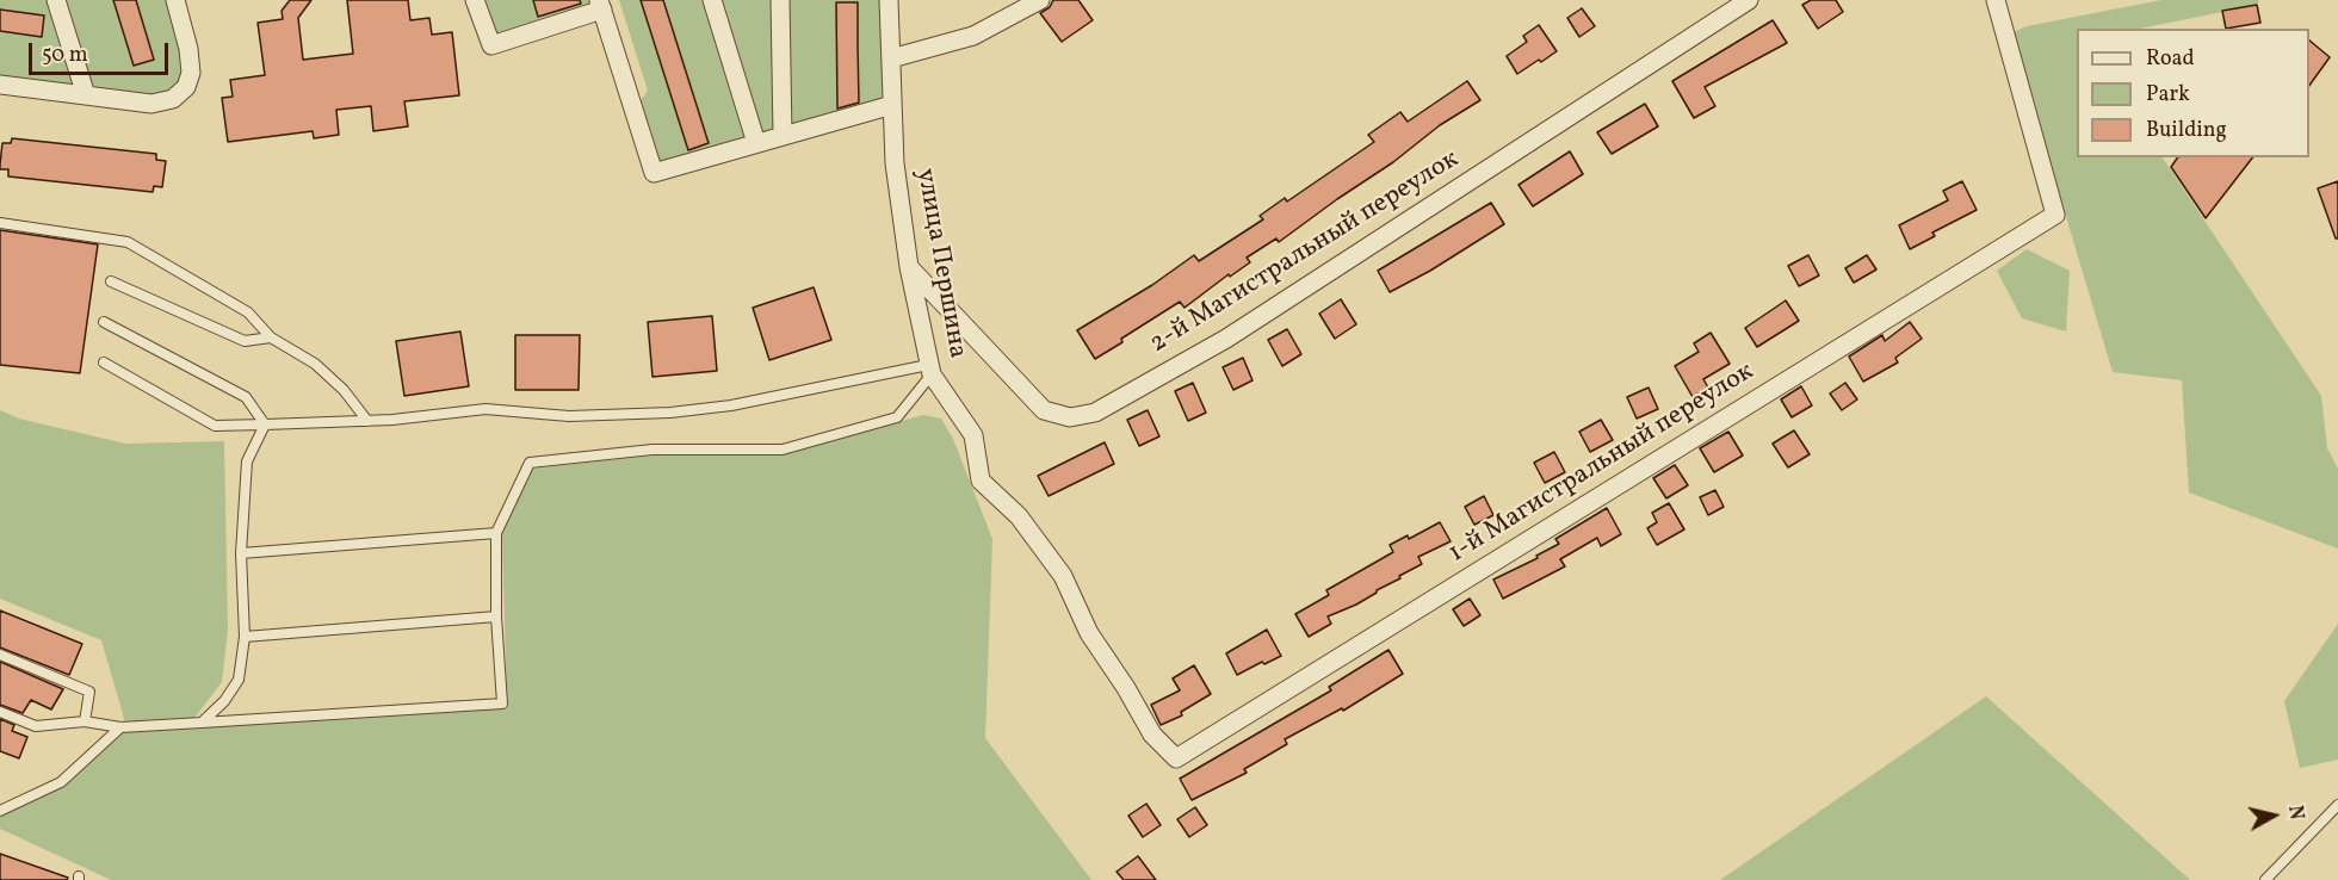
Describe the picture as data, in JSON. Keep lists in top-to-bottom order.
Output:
{
  "streets": {
    "street": ["2-й Магистральный переулок", "улица Першина", "1-й Магистральный переулок"]
  },
  "crossings": [
    ["2-й Магистральный переулок", "улица Першина"],
    ["улица Першина", "1-й Магистральный переулок"]
  ],
  "legend": ["Road", "Park", "Building"],
  "scale_bar": "50 m",
  "north": "right"
}
